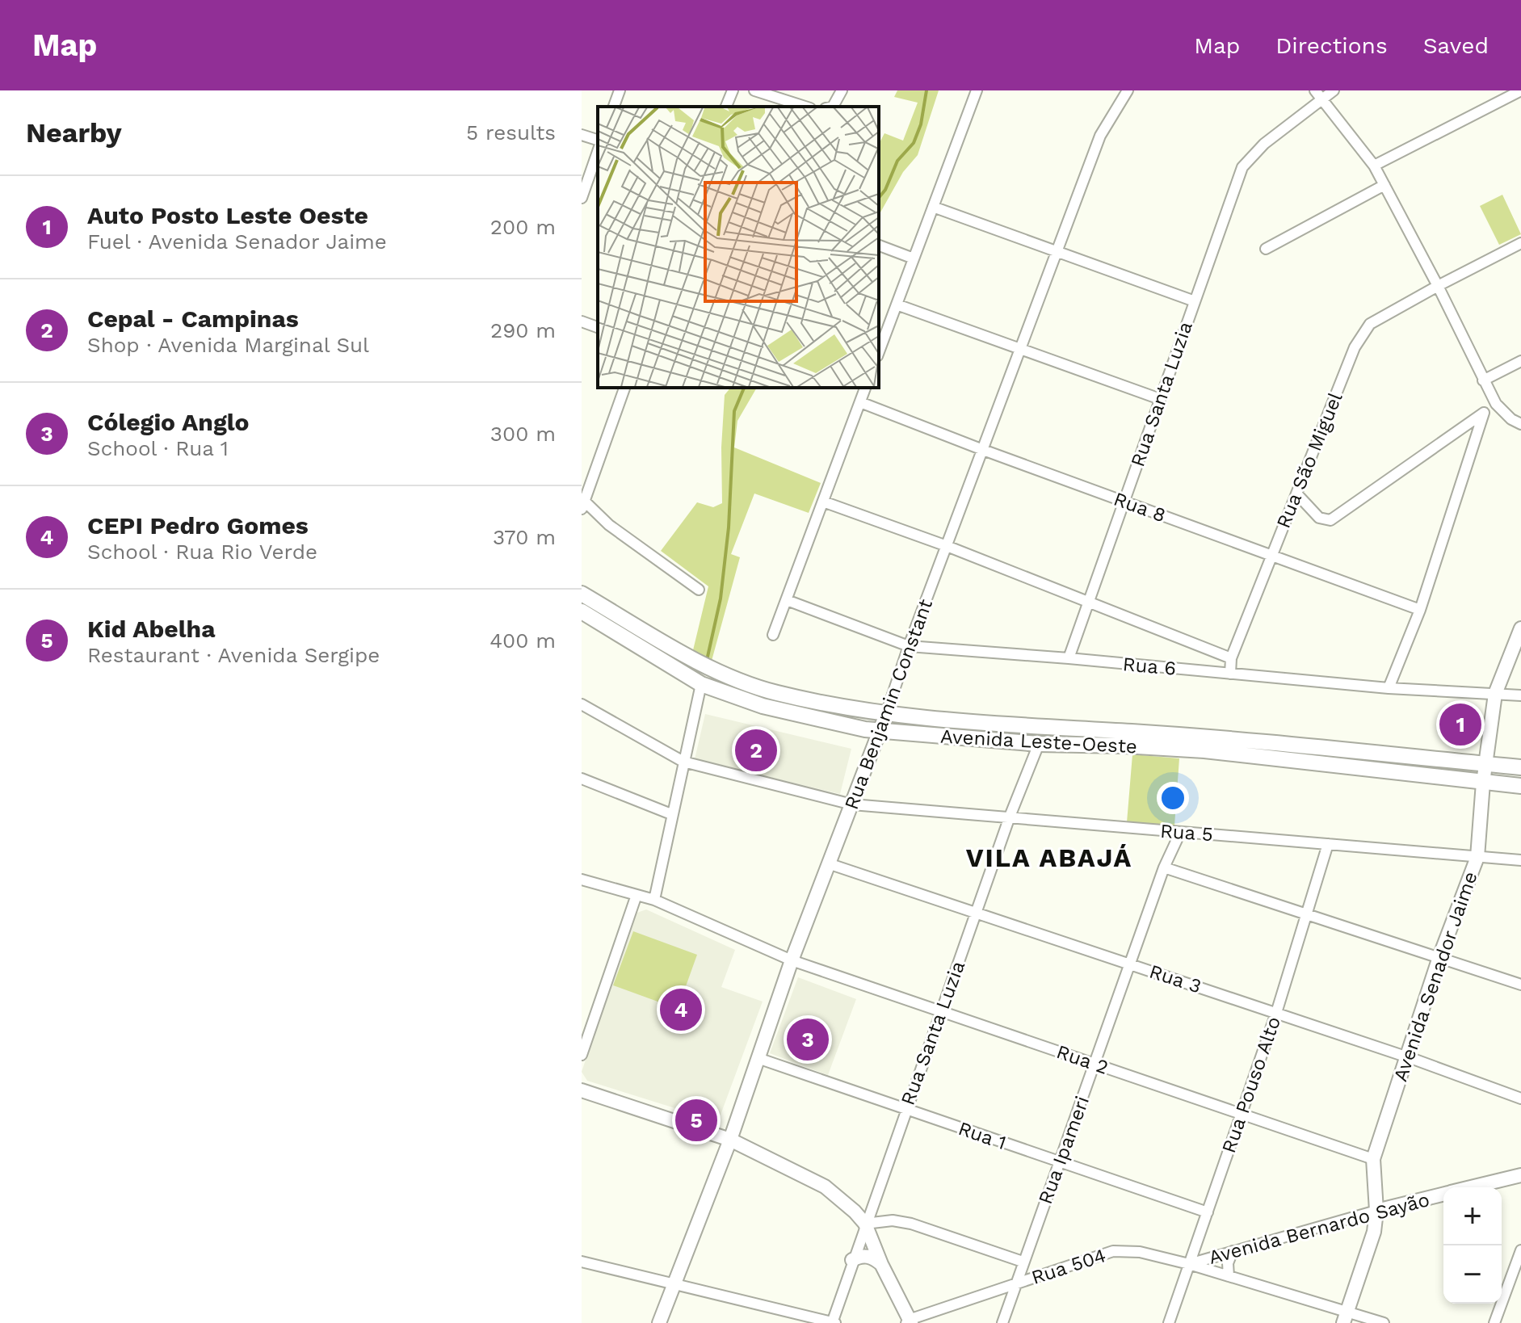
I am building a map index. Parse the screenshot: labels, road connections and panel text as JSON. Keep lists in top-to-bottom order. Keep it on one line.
{"streets":{"main road":["Avenida Leste-Oeste"],"street":["Rua Santa Luzia","Rua São Miguel","Rua 8","Rua 6","Rua Benjamin Constant","Rua 5","Avenida Senador Jaime","Rua 3","Rua 2","Rua Pouso Alto","Rua 1","Rua Ipameri","Avenida Bernardo Sayão","Rua 504"]},"crossings":[["Rua Santa Luzia","Rua 8"],["Rua Santa Luzia","Rua 6"],["Rua Santa Luzia","Avenida Leste-Oeste"],["Rua Santa Luzia","Rua 5"],["Rua Santa Luzia","Rua 3"],["Rua Santa Luzia","Rua 2"],["Rua Santa Luzia","Rua 1"],["Rua São Miguel","Rua 8"],["Rua São Miguel","Rua 6"],["Rua 8","Rua Benjamin Constant"],["Rua 6","Rua Benjamin Constant"],["Rua 6","Avenida Senador Jaime"],["Rua Benjamin Constant","Avenida Leste-Oeste"],["Rua Benjamin Constant","Rua 5"],["Rua Benjamin Constant","Rua 3"],["Rua Benjamin Constant","Rua 2"],["Rua Benjamin Constant","Rua 1"],["Avenida Leste-Oeste","Avenida Senador Jaime"],["Rua 5","Avenida Senador Jaime"],["Rua 5","Rua Pouso Alto"],["Rua 5","Rua Ipameri"],["Avenida Senador Jaime","Rua 3"],["Avenida Senador Jaime","Rua 2"],["Avenida Senador Jaime","Avenida Bernardo Sayão"],["Avenida Senador Jaime","Rua 504"],["Rua 3","Rua Pouso Alto"],["Rua 3","Rua Ipameri"],["Rua 2","Rua Pouso Alto"],["Rua 2","Rua Ipameri"],["Rua Pouso Alto","Rua 1"],["Rua Pouso Alto","Avenida Bernardo Sayão"],["Rua Pouso Alto","Rua 504"],["Rua 1","Rua Ipameri"],["Rua Ipameri","Rua 504"],["Avenida Bernardo Sayão","Rua 504"]],"districts":["VILA ABAJÁ"],"page":{"header":"Map","nav":["Map","Directions","Saved"],"heading":["Nearby","5 results"],"list":[{"mark":"1","name":"Auto Posto Leste Oeste","note":"Fuel · Avenida Senador Jaime","value":"200 m"},{"mark":"2","name":"Cepal - Campinas","note":"Shop · Avenida Marginal Sul","value":"290 m"},{"mark":"3","name":"Cólegio Anglo","note":"School · Rua 1","value":"300 m"},{"mark":"4","name":"CEPI Pedro Gomes","note":"School · Rua Rio Verde","value":"370 m"},{"mark":"5","name":"Kid Abelha","note":"Restaurant · Avenida Sergipe","value":"400 m"}],"pins":["1","2","4","3","5"],"map_buttons":["+","−"]}}
